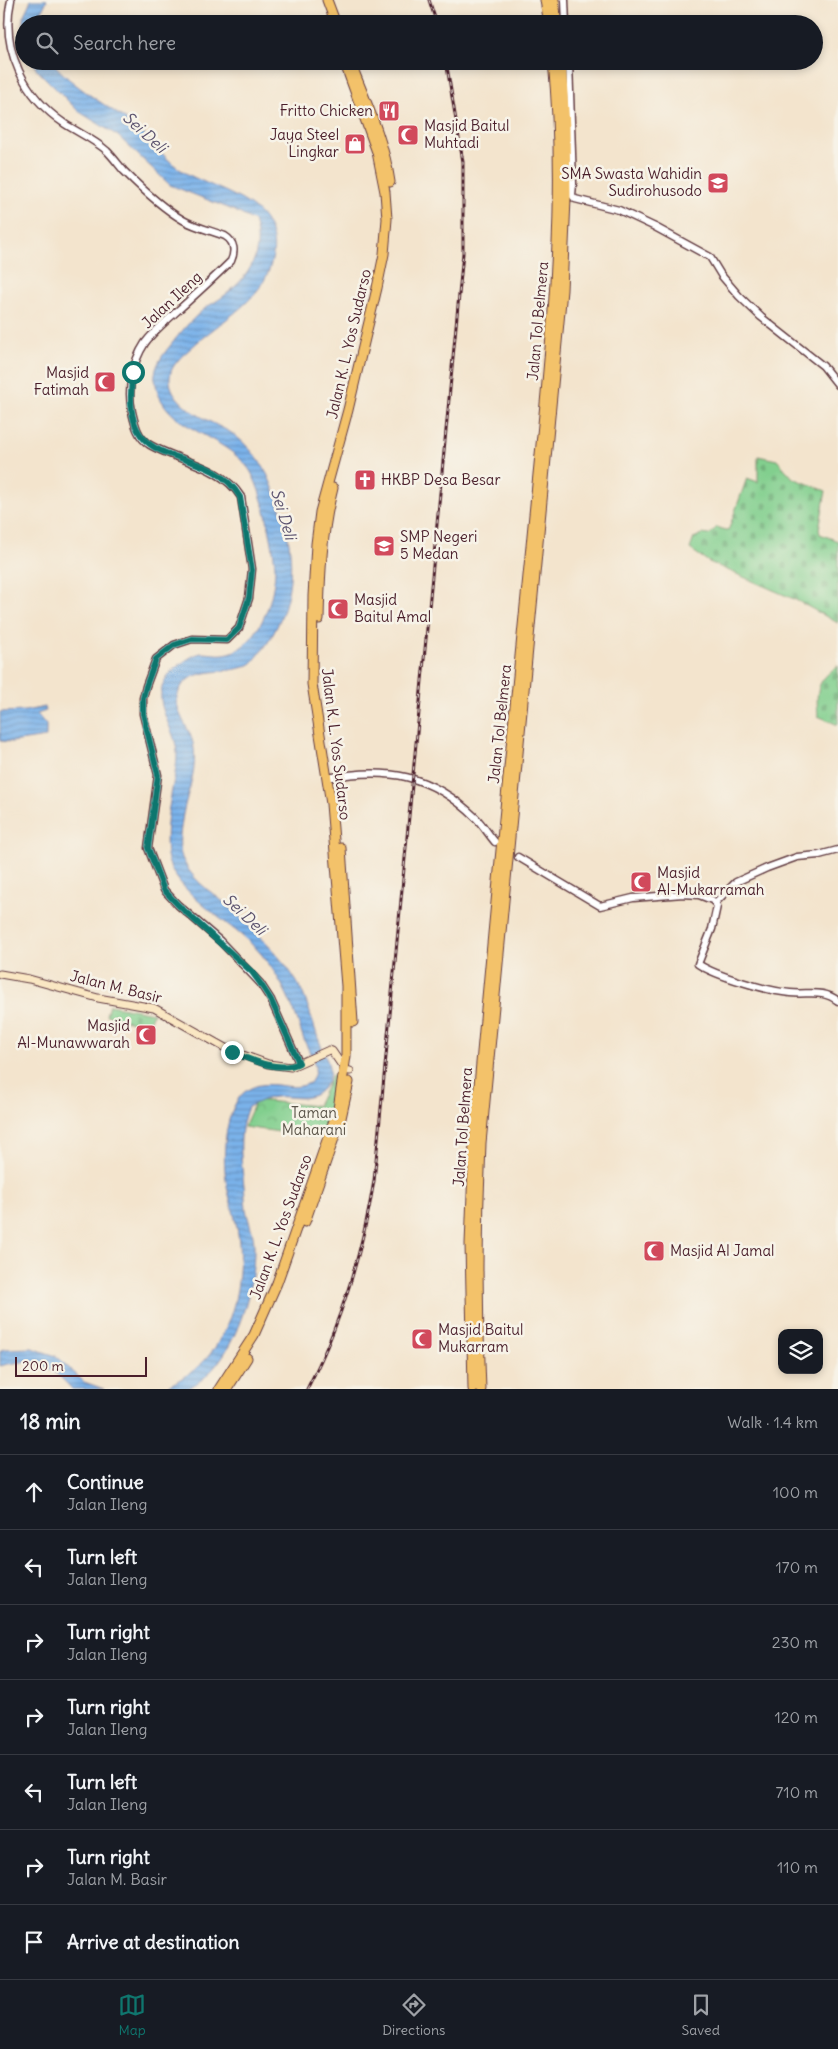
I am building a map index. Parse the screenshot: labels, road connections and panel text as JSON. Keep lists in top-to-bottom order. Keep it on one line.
{"streets":{"highway":["Jalan Tol Belmera","Jalan K. L. Yos Sudarso"],"main road":["Jalan M. Basir"],"street":["Jalan Ileng"]},"crossings":[["Jalan Ileng","Jalan M. Basir"],["Jalan K. L. Yos Sudarso","Jalan M. Basir"]],"water":["Sei Deli"],"parks":["Taman Maharani"],"places":{"restaurant":["Fritto Chicken"],"mosque":["Masjid Baitul Muhtadi","Masjid Fatimah","Masjid Baitul Amal","Masjid Al-Mukarramah","Masjid Al-Munawwarah","Masjid Al Jamal","Masjid Baitul Mukarram"],"shop":["Jaya Steel Lingkar"],"school or university":["SMA Swasta Wahidin Sudirohusodo","SMP Negeri 5 Medan"],"church":["HKBP Desa Besar"]},"scale_bar":"200 m","page":{"search":"Search here","scale":"200 m","heading":["18 min","Walk · 1.4 km"],"list":[["Continue","Jalan Ileng","100 m"],["Turn left","Jalan Ileng","170 m"],["Turn right","Jalan Ileng","230 m"],["Turn right","Jalan Ileng","120 m"],["Turn left","Jalan Ileng","710 m"],["Turn right","Jalan M. Basir","110 m"],"Arrive at destination"],"nav":["Map","Directions","Saved"]}}
